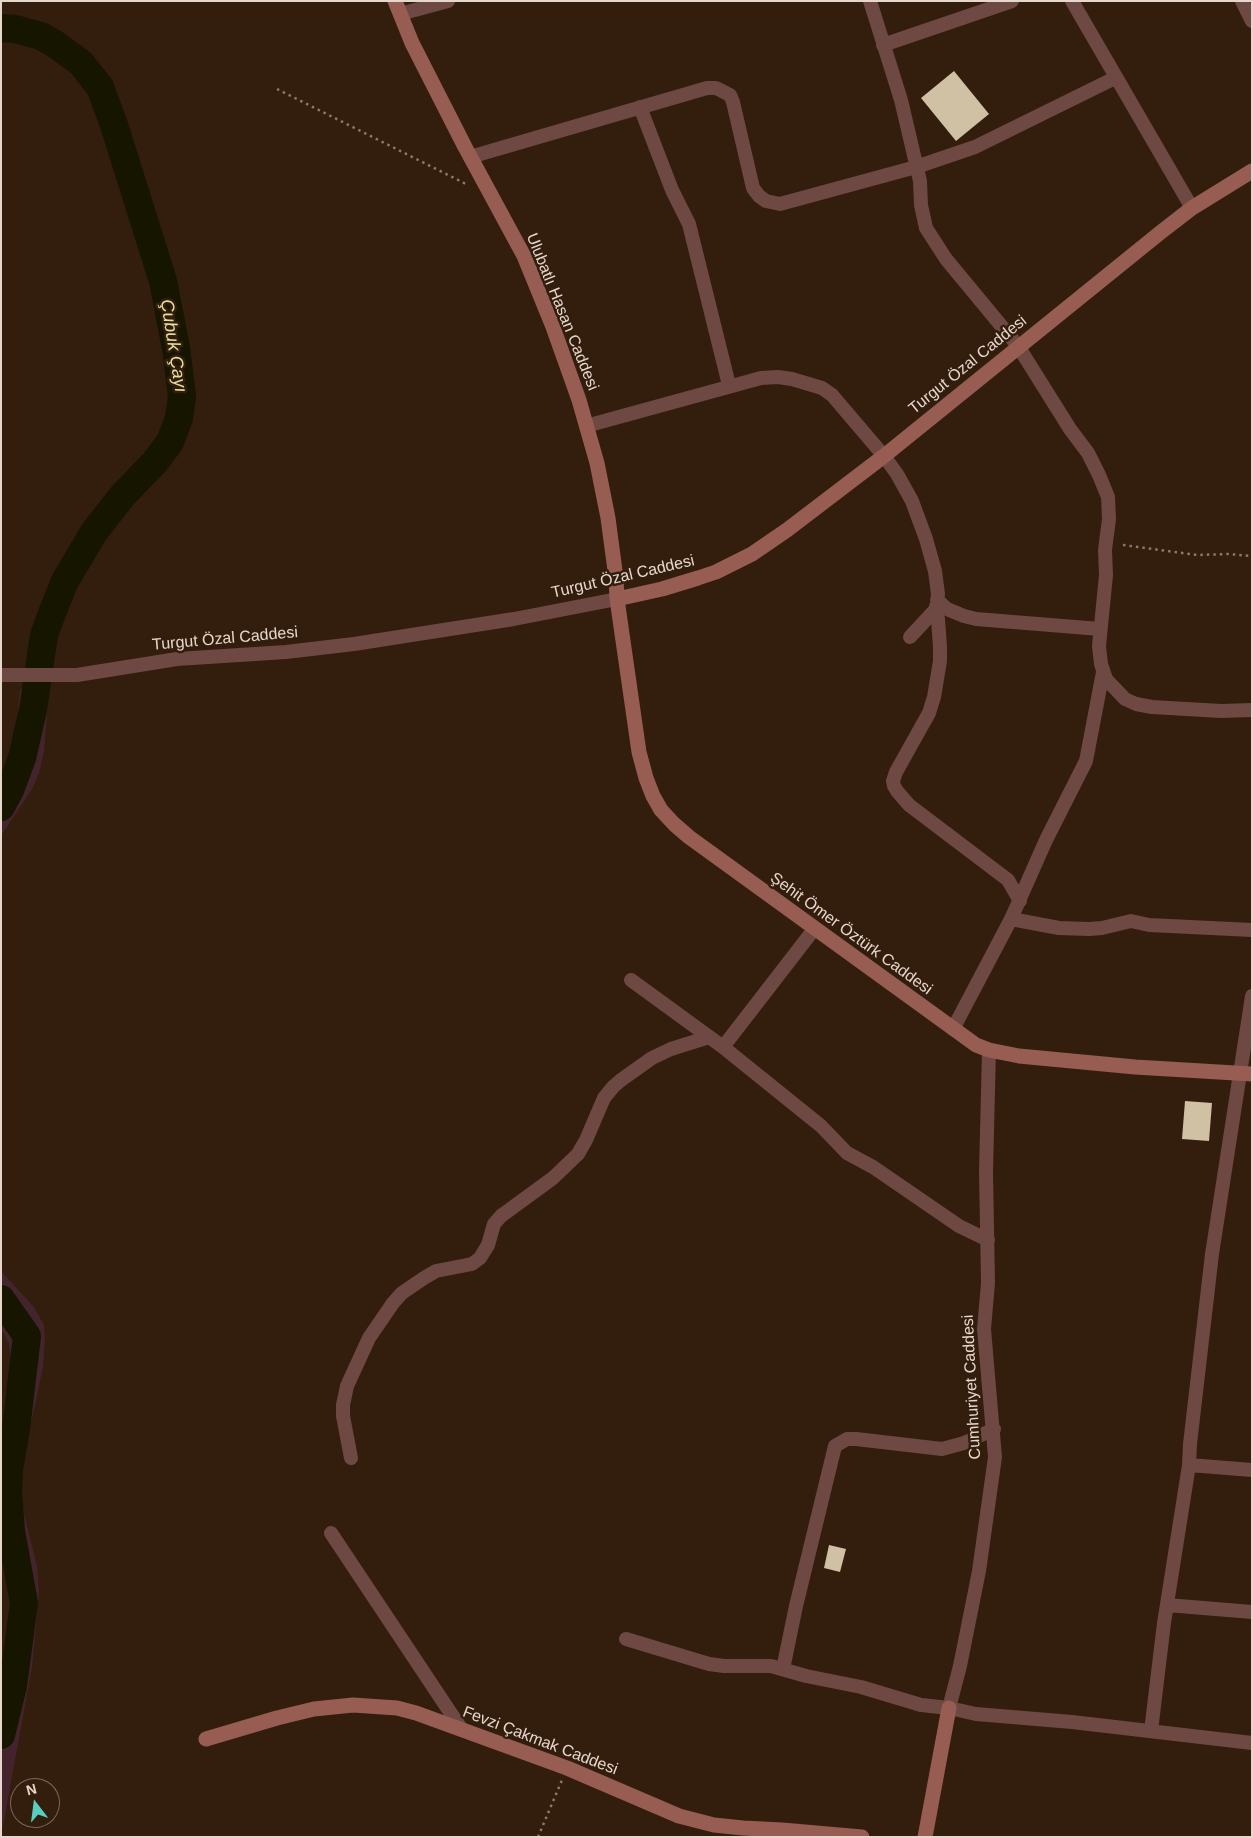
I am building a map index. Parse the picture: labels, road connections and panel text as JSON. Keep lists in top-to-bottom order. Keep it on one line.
{"streets":{"street":["Ulubatlı Hasan Caddesi","Turgut Özal Caddesi","Şehit Ömer Öztürk Caddesi","Cumhuriyet Caddesi","Fevzi Çakmak Caddesi"]},"crossings":[["Ulubatlı Hasan Caddesi","Turgut Özal Caddesi"],["Ulubatlı Hasan Caddesi","Şehit Ömer Öztürk Caddesi"],["Turgut Özal Caddesi","Şehit Ömer Öztürk Caddesi"],["Şehit Ömer Öztürk Caddesi","Cumhuriyet Caddesi"]],"water":["Çubuk Çayı"],"north":"top"}
